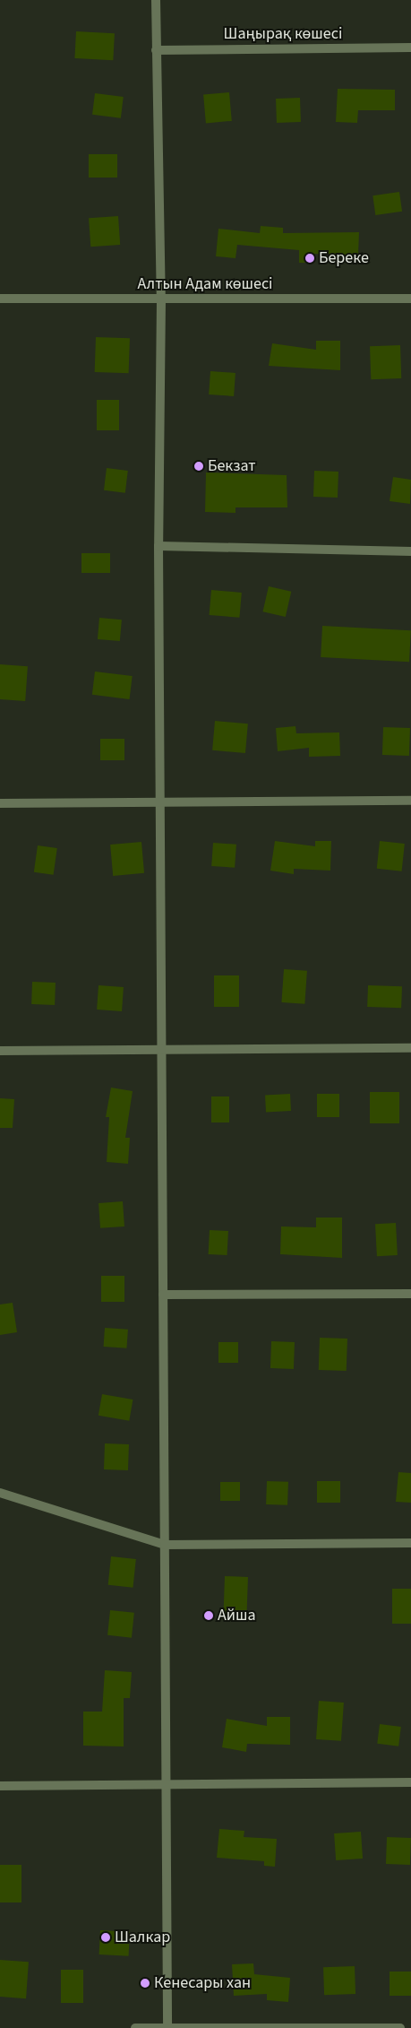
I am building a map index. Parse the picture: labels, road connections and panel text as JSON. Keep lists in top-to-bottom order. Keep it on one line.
{"streets":{"street":["Шаңырақ көшесі","Алтын Адам көшесі"]},"places":["Береке","Бекзат","Айша","Шалкар","Кенесары хан"]}
